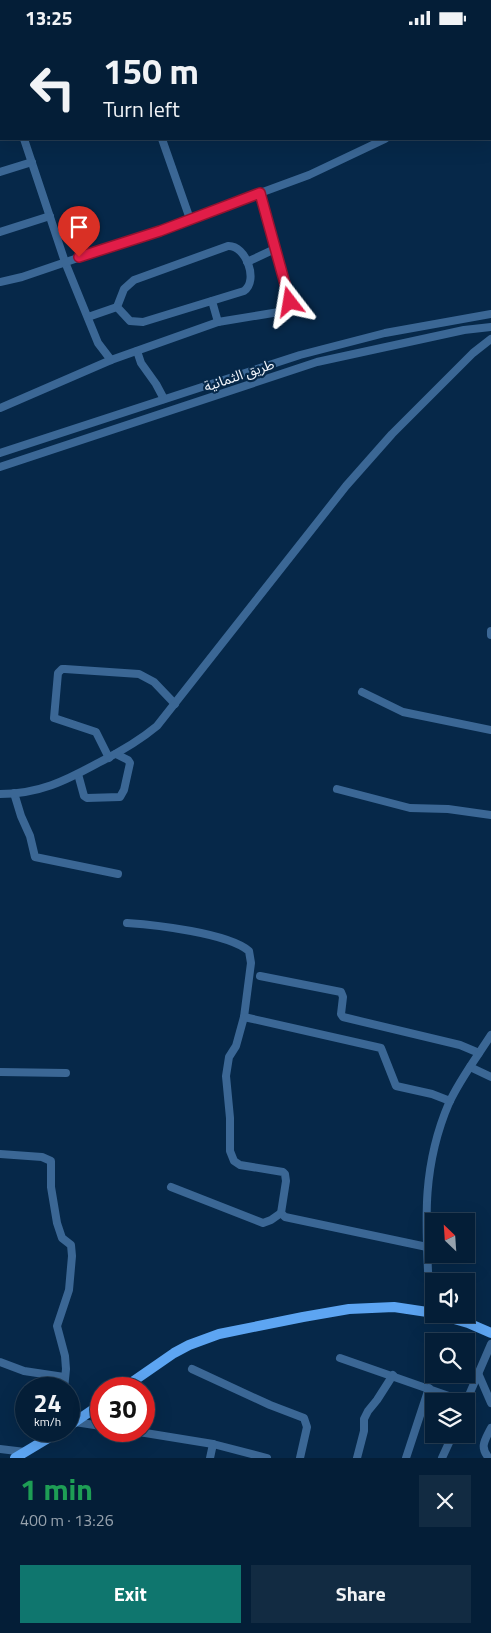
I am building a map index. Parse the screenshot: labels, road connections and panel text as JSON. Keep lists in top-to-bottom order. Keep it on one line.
{"streets":{"street":["طريق الثمانية"]},"north":"top left","page":{"status":"13:25","turn":["150 m","Turn left"],"speed":"24 km/h","limit":"30","heading":["1 min","400 m · 13:26"],"buttons":["Exit","Share"]}}
